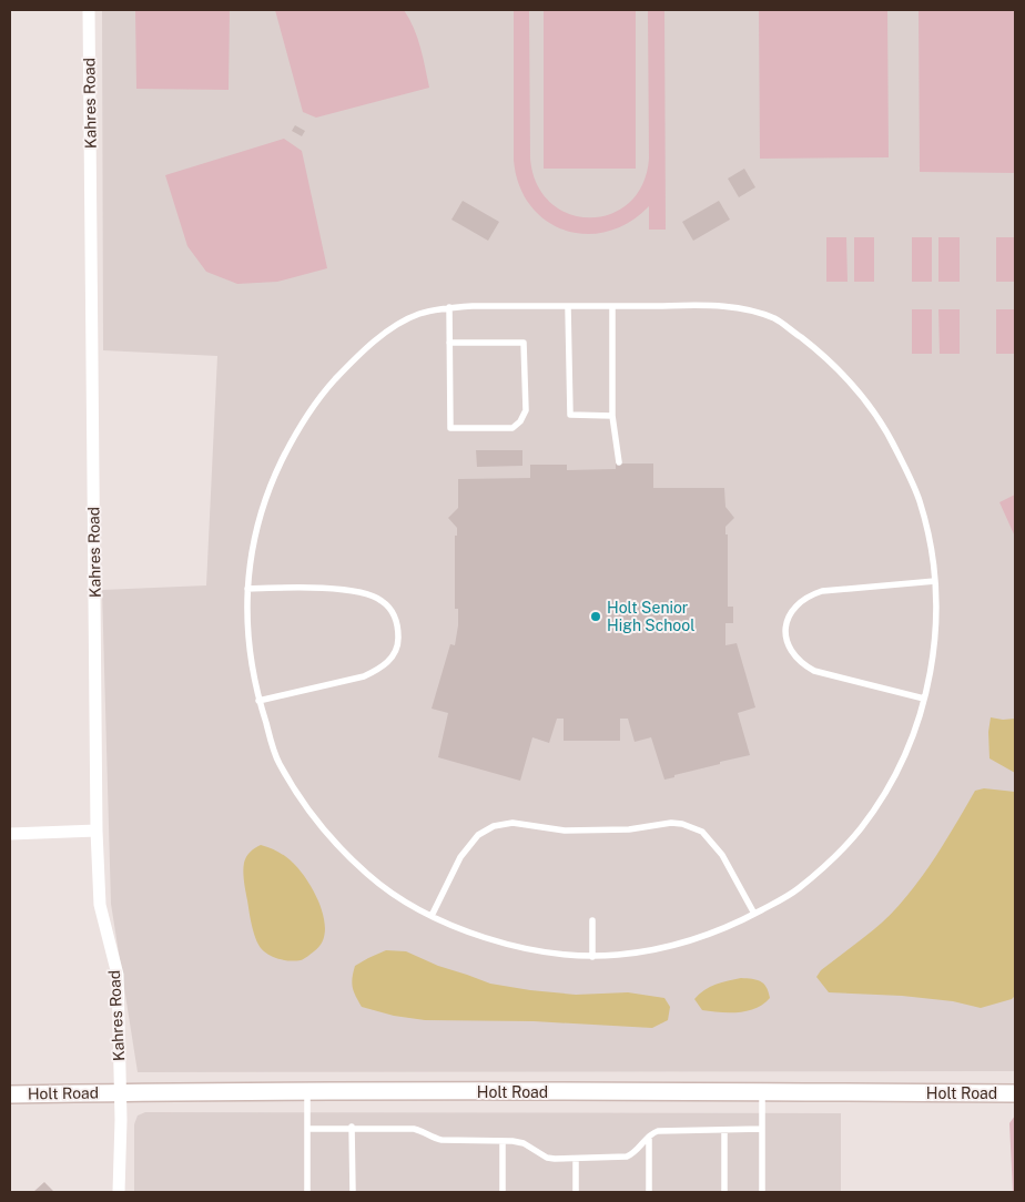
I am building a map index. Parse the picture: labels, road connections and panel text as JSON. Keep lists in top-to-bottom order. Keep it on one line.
{"streets":{"main road":["Holt Road"],"street":["Kahres Road"]},"crossings":[["Kahres Road","Holt Road"]],"places":["Holt Senior High School"]}
